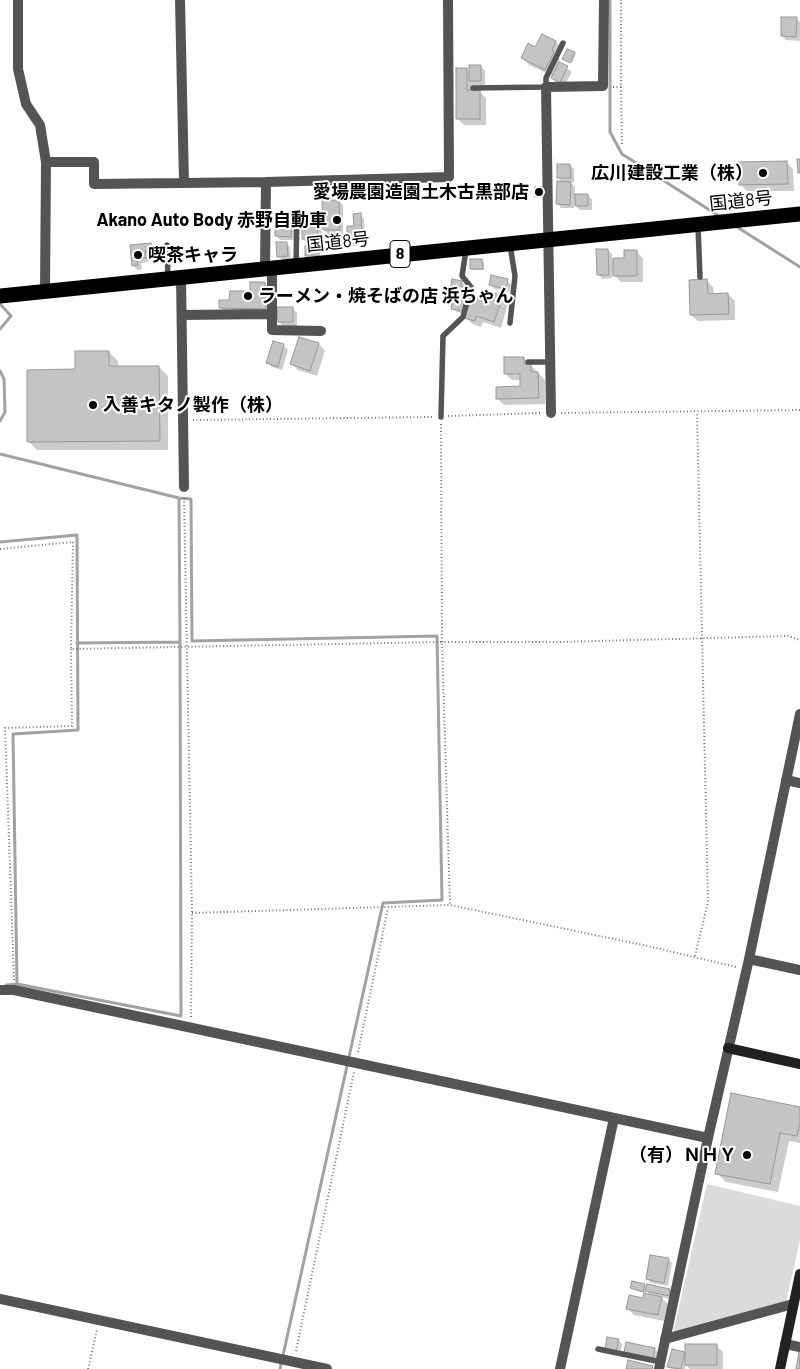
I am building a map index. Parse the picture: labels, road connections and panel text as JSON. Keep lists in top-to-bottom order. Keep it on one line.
{"streets":{"highway":["国道8号","8"]},"places":["広川建設工業（株）","愛場農園造園土木古黒部店","Akano Auto Body 赤野自動車","喫茶キャラ","ラーメン・焼そばの店 浜ちゃん","入善キタノ製作（株）","（有）ＮＨＹ"]}
